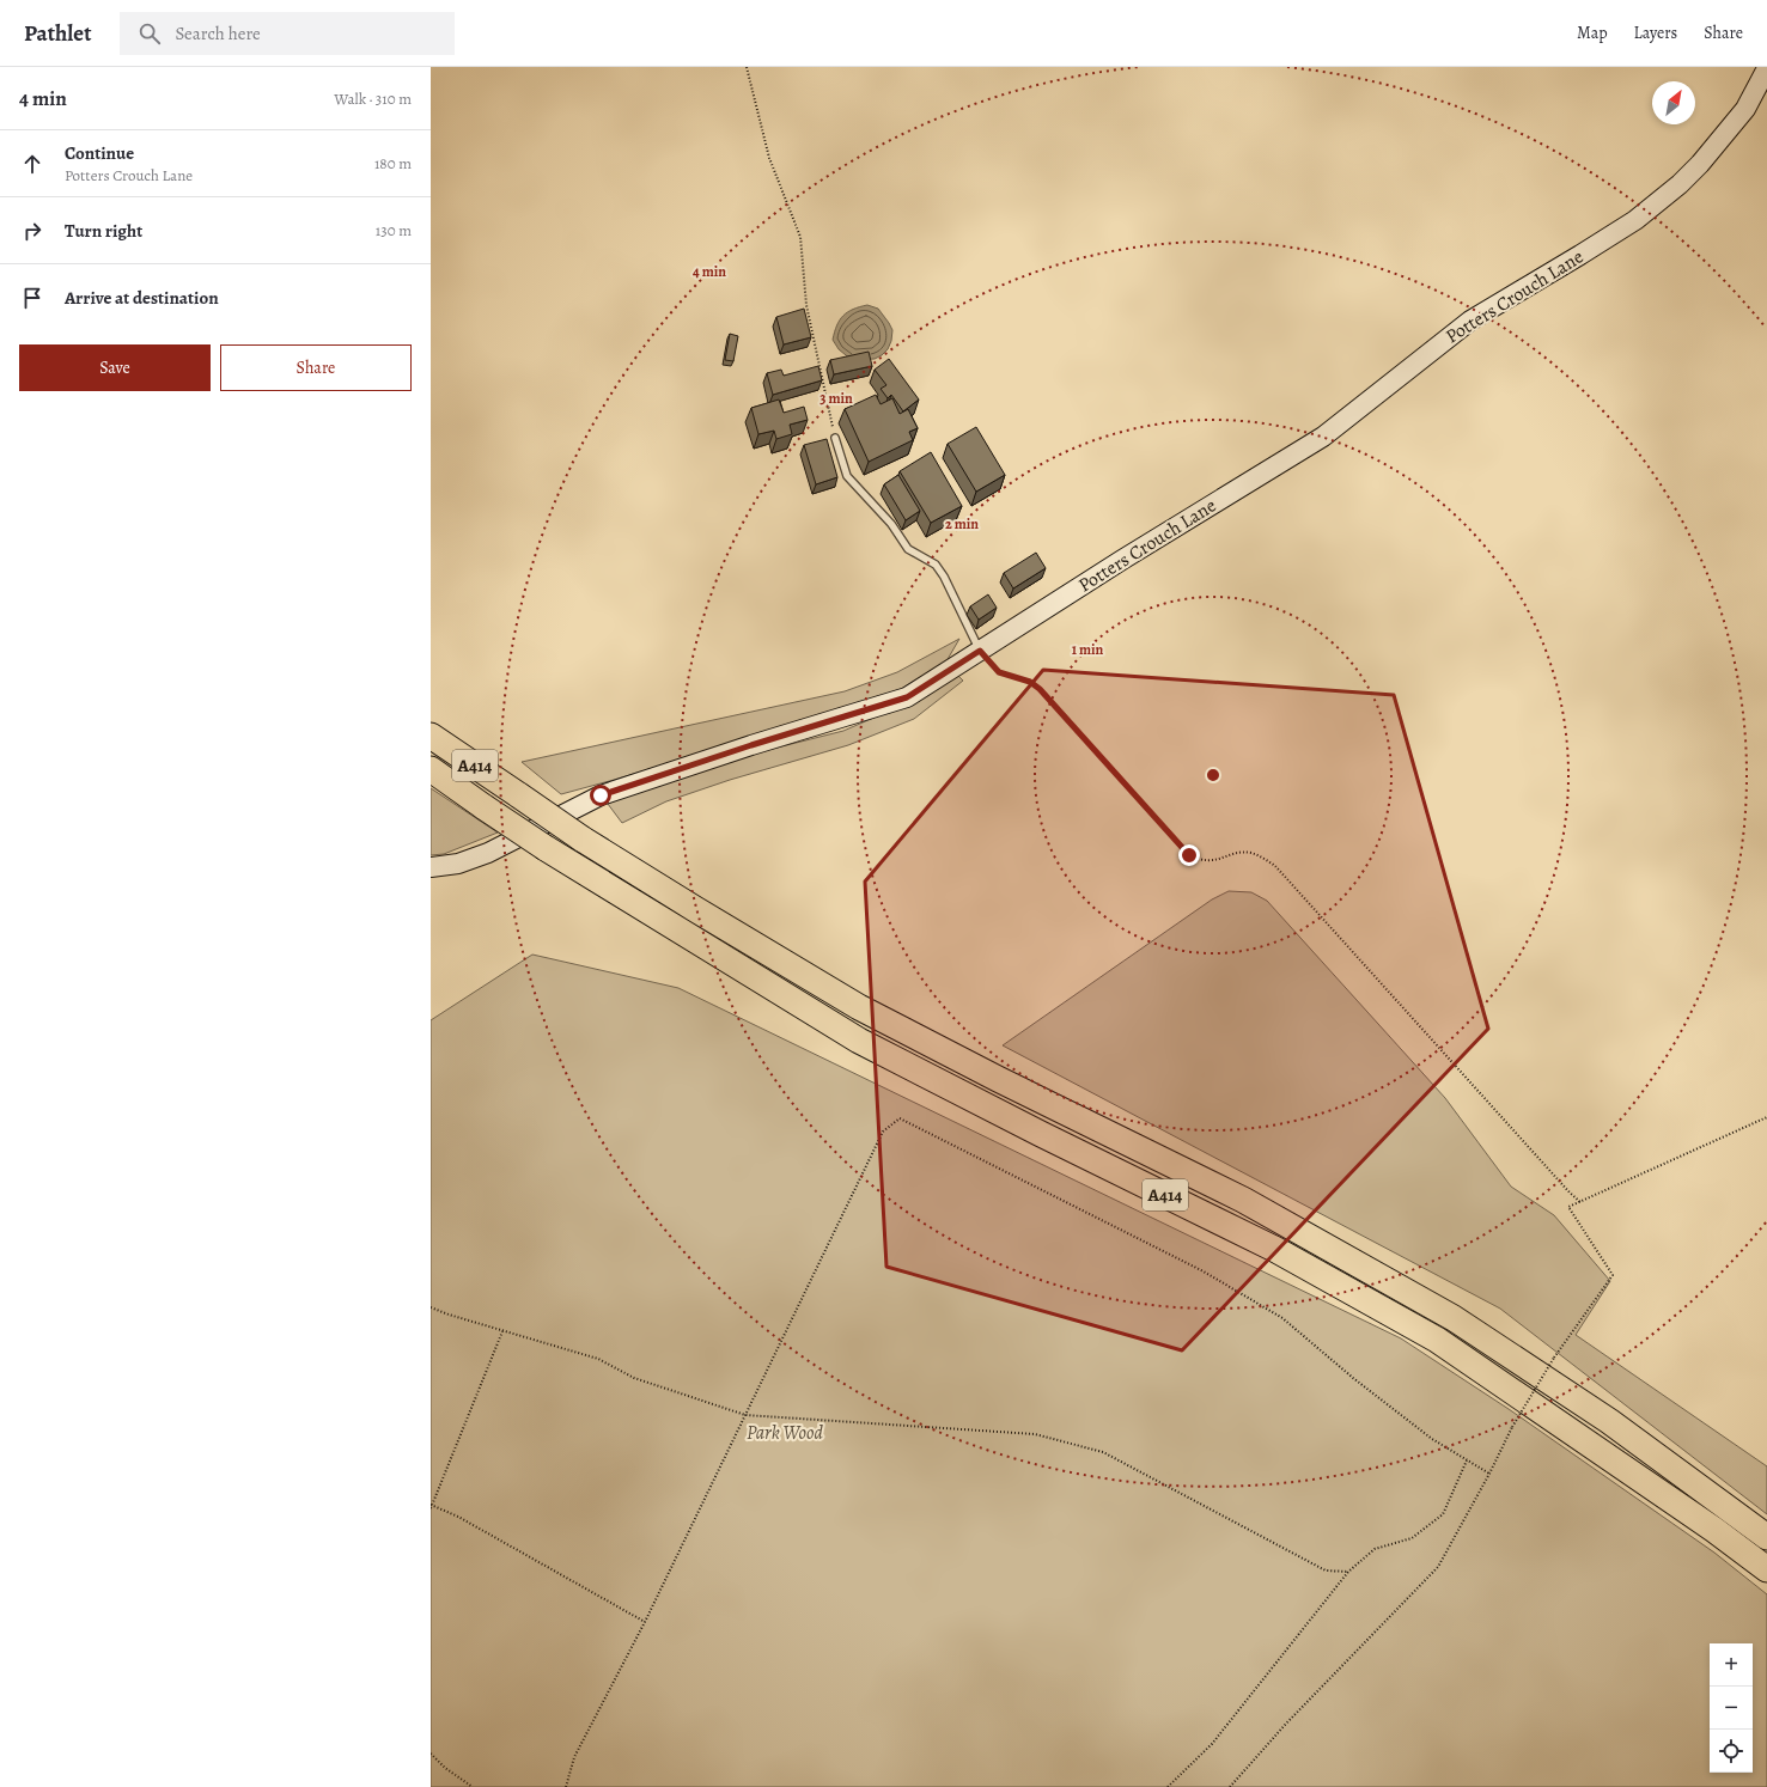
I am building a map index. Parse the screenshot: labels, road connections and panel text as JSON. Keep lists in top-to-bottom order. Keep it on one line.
{"streets":{"highway":["A414"],"street":["Potters Crouch Lane"]},"parks":["Park Wood"],"north":"top right","page":{"header":"Pathlet","search":"Search here","nav":["Map","Layers","Share"],"heading":["4 min","Walk · 310 m"],"list":[["Continue","Potters Crouch Lane","180 m"],["Turn right","130 m"],"Arrive at destination"],"buttons":["Save","Share"],"map_buttons":["+","−"]},"rings":["4 min","3 min","2 min","1 min"]}
